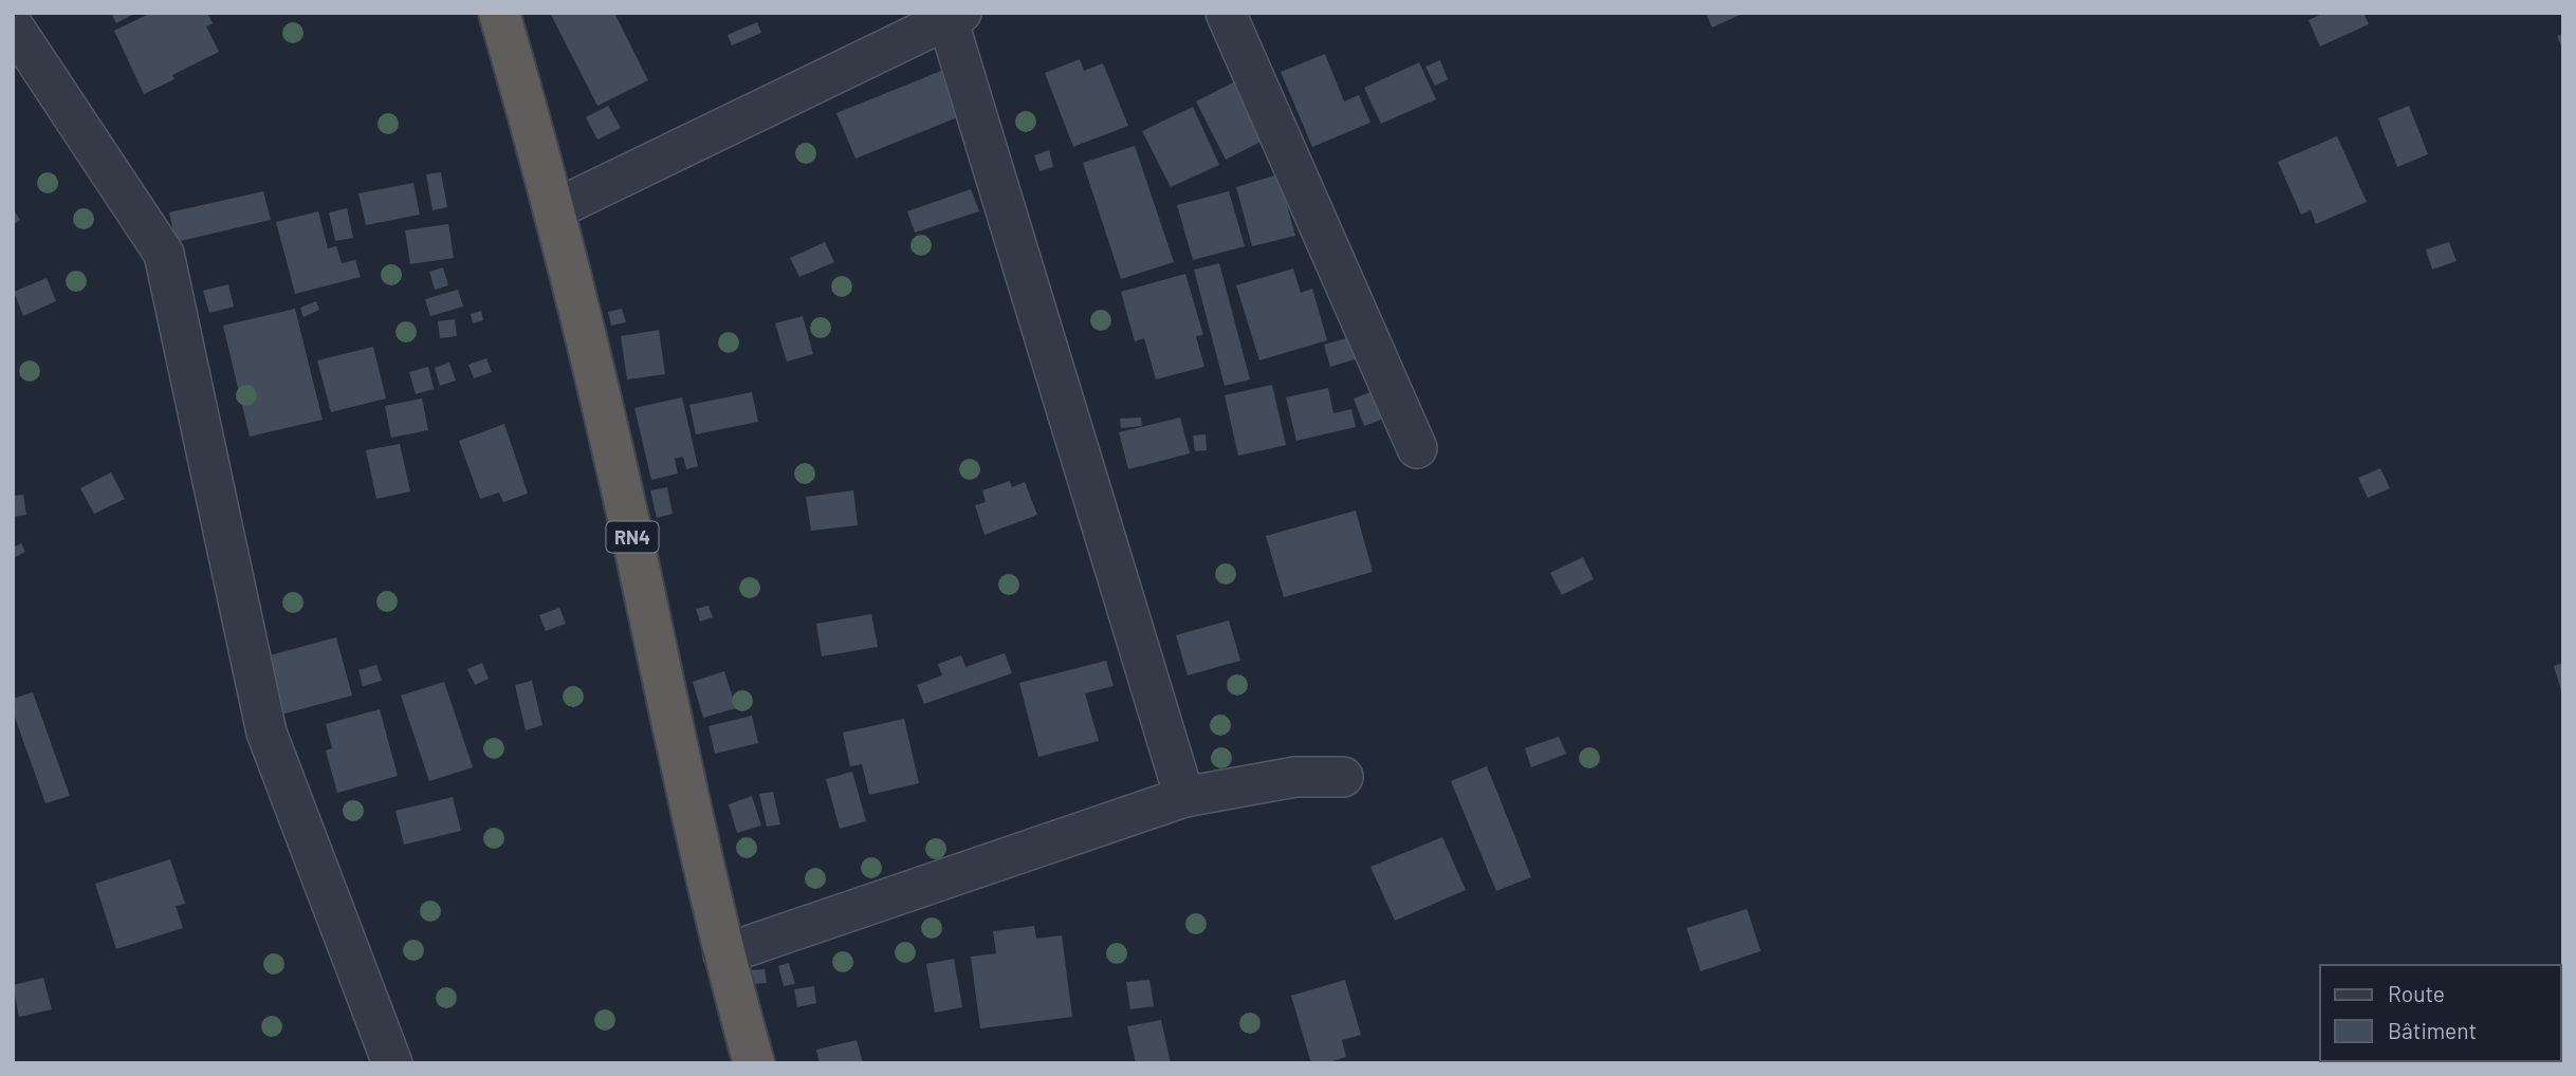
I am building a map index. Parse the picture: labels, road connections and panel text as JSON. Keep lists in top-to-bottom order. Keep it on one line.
{"streets":{"highway":["RN4"]},"legend":["Route","Bâtiment"]}
